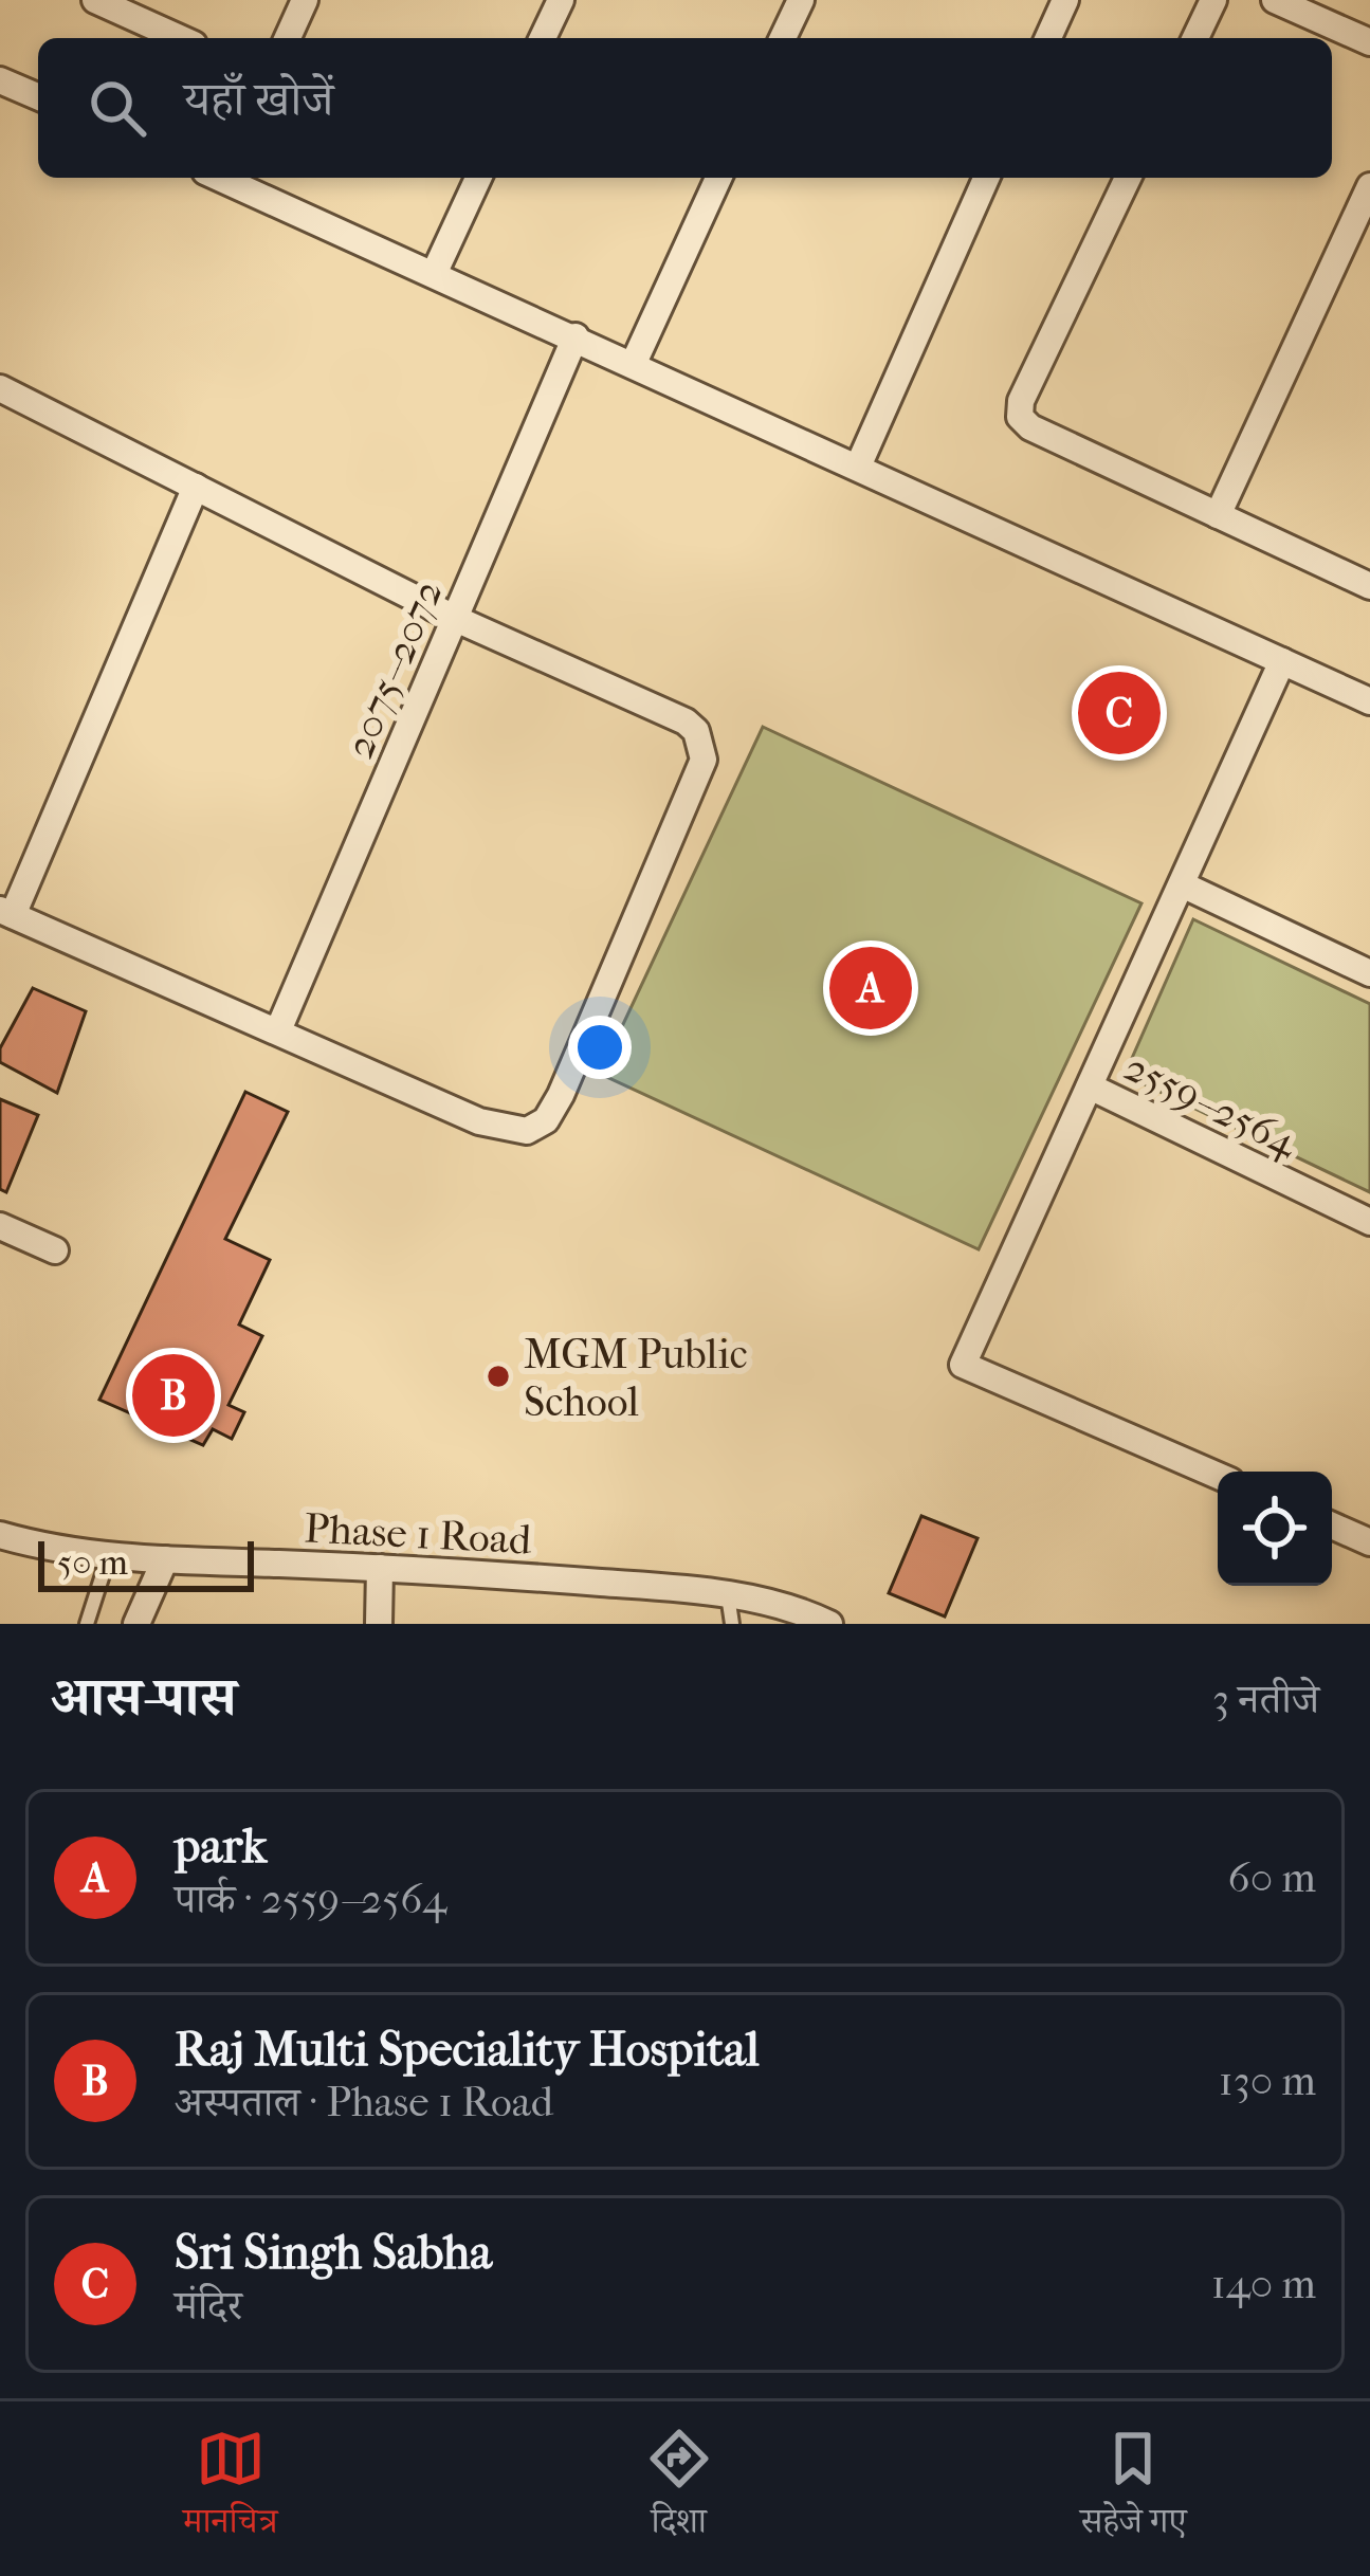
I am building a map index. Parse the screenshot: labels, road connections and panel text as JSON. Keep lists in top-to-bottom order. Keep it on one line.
{"streets":{"street":["2075--2072","2559--2564","Phase 1 Road"]},"places":["MGM Public School"],"scale_bar":"50 m","page":{"search":"यहाँ खोजें","pins":["C","A","B"],"scale":"50 m","heading":["आस-पास","3 नतीजे"],"list":[{"mark":"A","name":"park","note":"पार्क · 2559--2564","value":"60 m"},{"mark":"B","name":"Raj Multi Speciality Hospital","note":"अस्पताल · Phase 1 Road","value":"130 m"},{"mark":"C","name":"Sri Singh Sabha","note":"मंदिर","value":"140 m"}],"nav":["मानचित्र","दिशा","सहेजे गए"]}}
